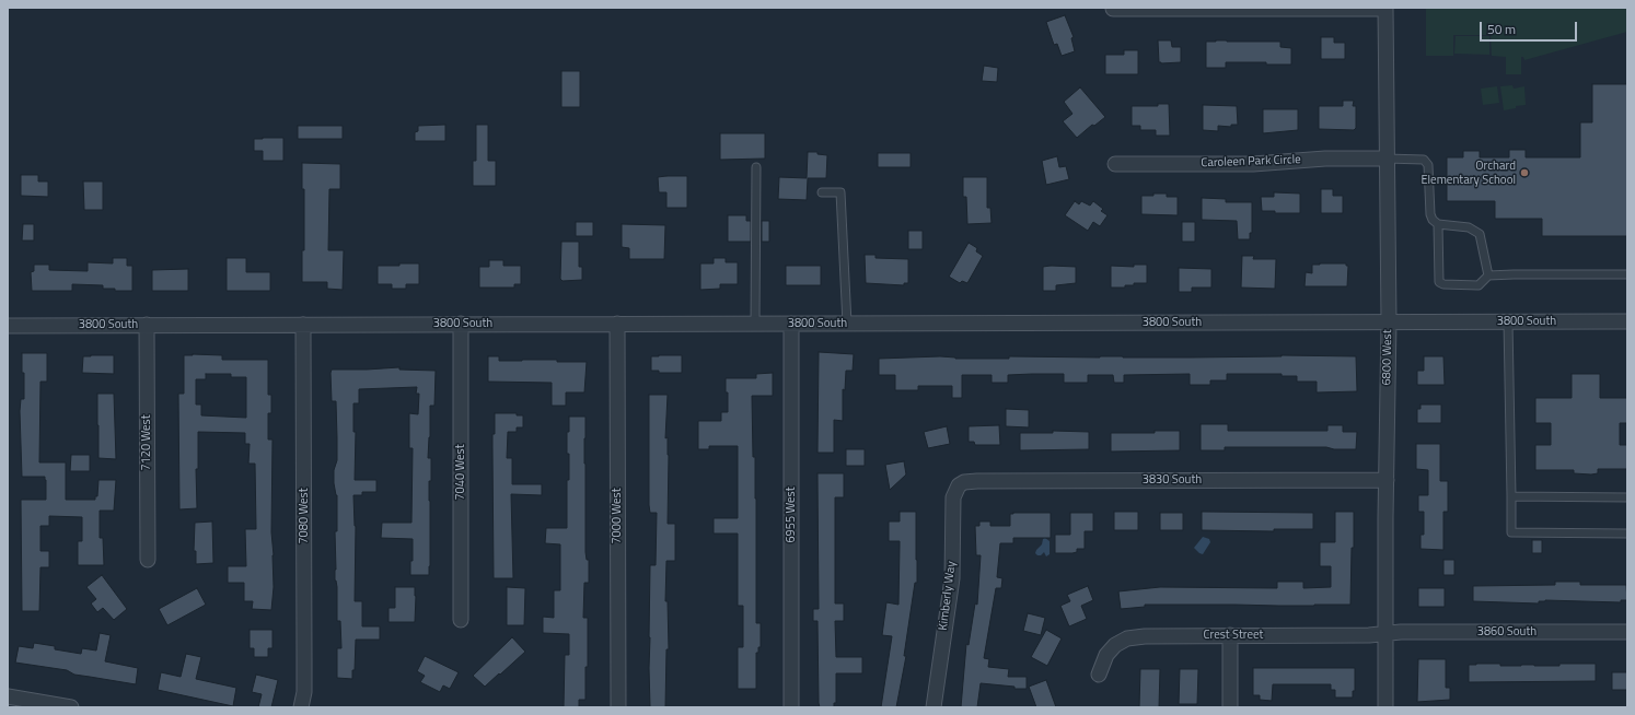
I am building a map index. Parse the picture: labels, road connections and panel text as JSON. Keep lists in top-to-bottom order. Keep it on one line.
{"streets":{"street":["Caroleen Park Circle","3800 South","6800 West","7120 West","7040 West","3830 South","6955 West","7080 West","7000 West","Kimberly Way","3860 South","Crest Street"]},"crossings":[["Caroleen Park Circle","6800 West"],["3800 South","6800 West"],["3800 South","7120 West"],["3800 South","7040 West"],["3800 South","6955 West"],["3800 South","7080 West"],["3800 South","7000 West"],["6800 West","3830 South"],["6800 West","3860 South"],["6800 West","Crest Street"],["3830 South","Kimberly Way"],["3860 South","Crest Street"]],"places":["Orchard Elementary School"],"scale_bar":"50 m"}
